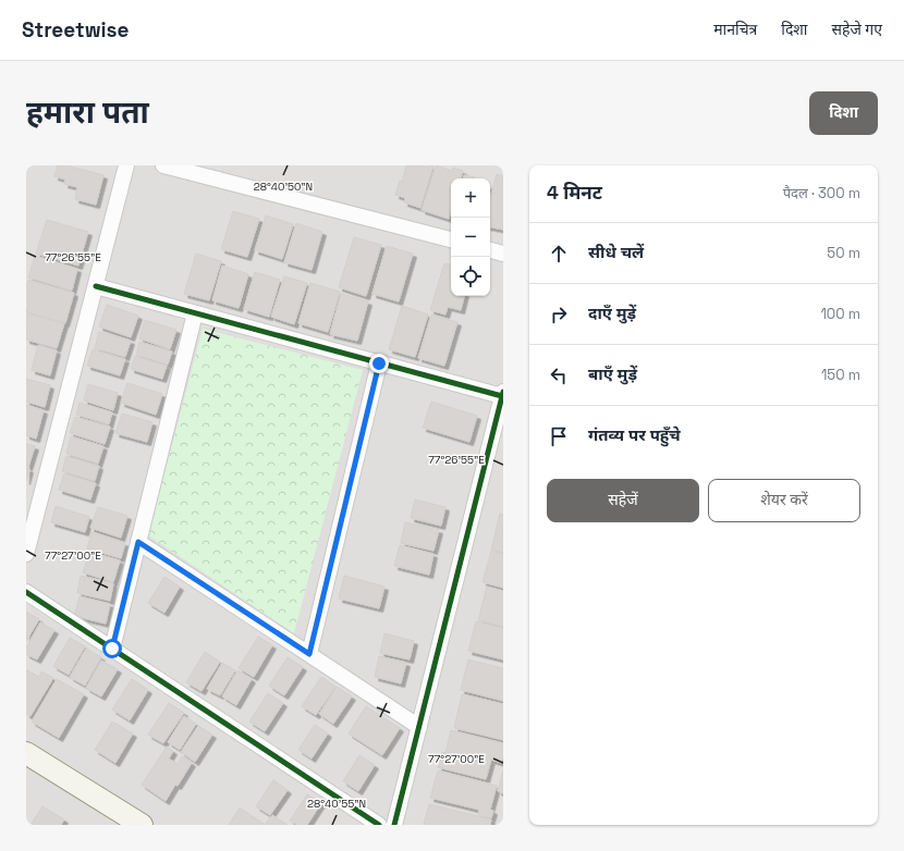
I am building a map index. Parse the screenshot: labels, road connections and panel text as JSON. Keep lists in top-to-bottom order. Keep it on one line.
{"page":{"header":"Streetwise","nav":["मानचित्र","दिशा","सहेजे गए"],"buttons":["दिशा",["सहेजें","शेयर करें"]],"title":"हमारा पता","heading":["4 मिनट","पैदल · 300 m"],"map_buttons":["+","−"],"list":[["सीधे चलें","50 m"],["दाएँ मुड़ें","100 m"],["बाएँ मुड़ें","150 m"],"गंतव्य पर पहुँचे"]},"coordinates":["28°40'50\"N","77°26'55\"E","77°27'00\"E","28°40'55\"N"]}
